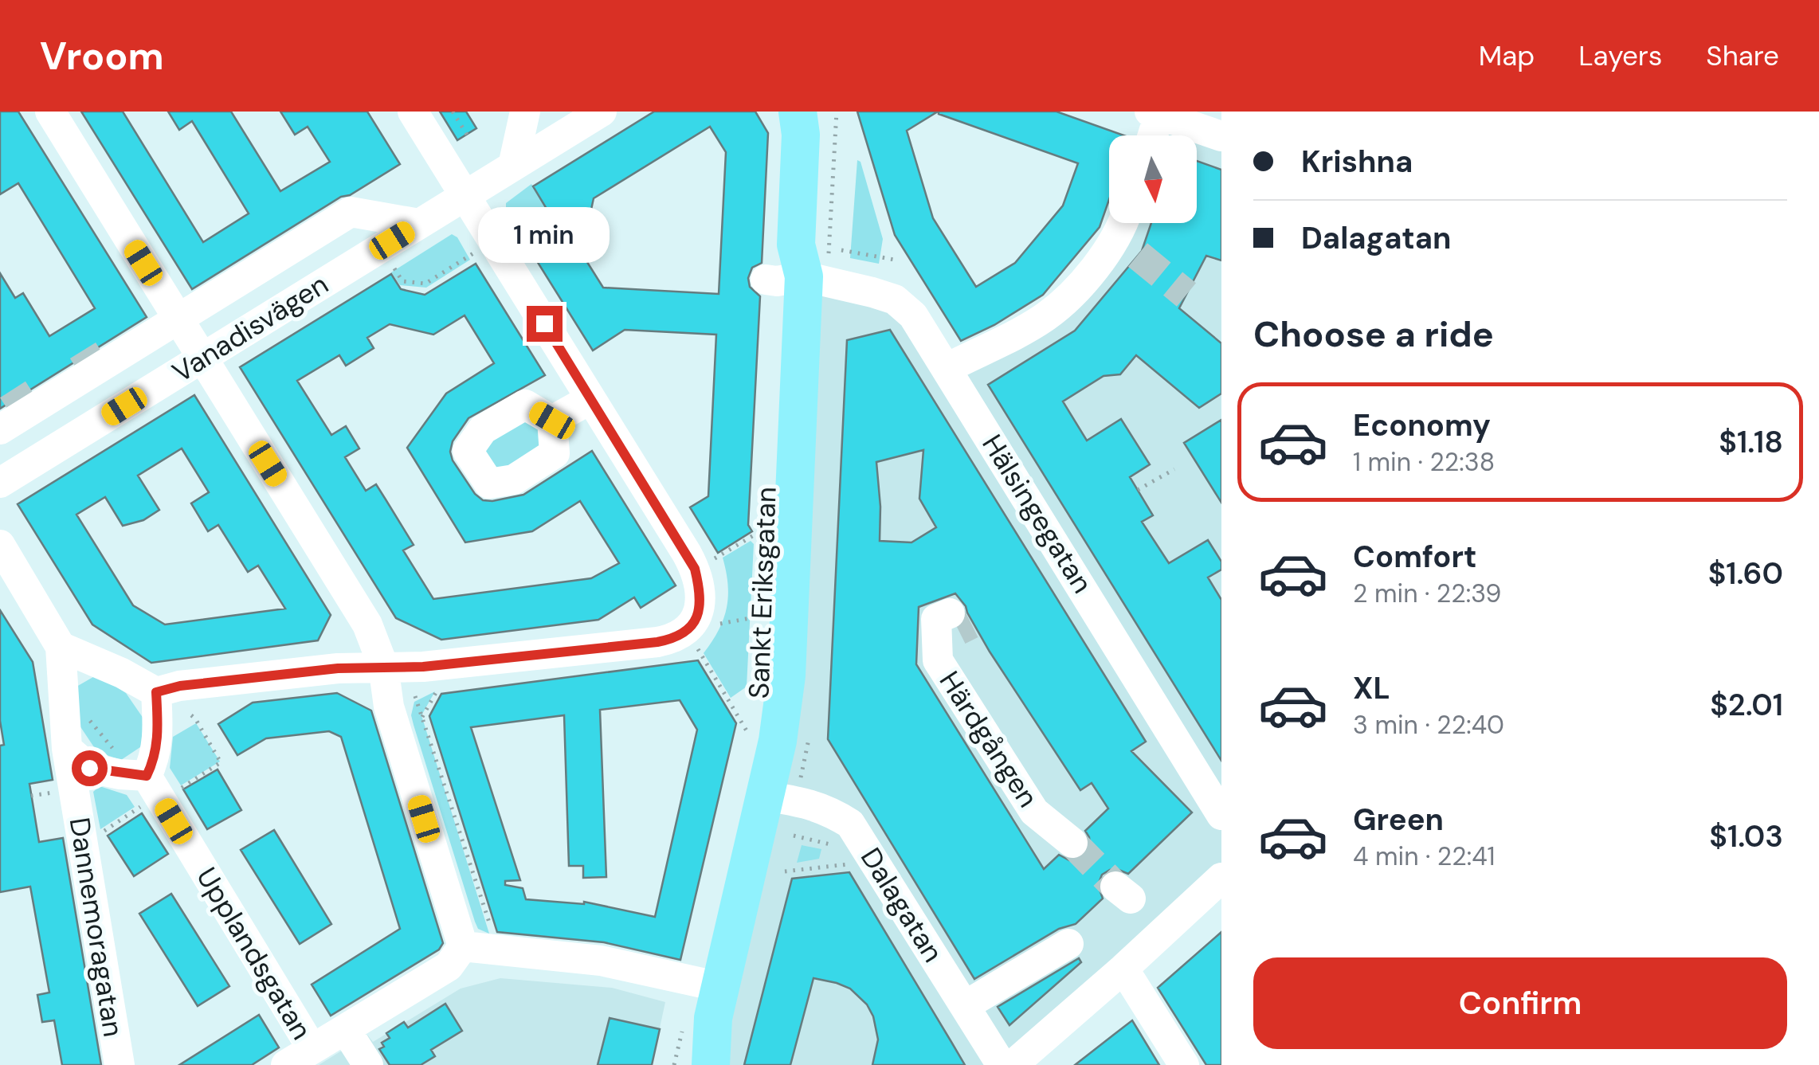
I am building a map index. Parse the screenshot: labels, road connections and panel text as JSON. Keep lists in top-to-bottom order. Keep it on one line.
{"streets":{"main road":["Sankt Eriksgatan"],"street":["Vanadisvägen","Hälsingegatan","Härdgången","Dalagatan","Dannemoragatan","Upplandsgatan"]},"crossings":[["Hälsingegatan","Sankt Eriksgatan"],["Sankt Eriksgatan","Dalagatan"]],"north":"bottom","page":{"header":"Vroom","nav":["Map","Layers","Share"],"banner":["Krishna","Dalagatan"],"bubble":"1 min","heading":"Choose a ride","list":[{"name":"Economy","note":"1 min · 22:38","value":"$1.18"},{"name":"Comfort","note":"2 min · 22:39","value":"$1.60"},{"name":"XL","note":"3 min · 22:40","value":"$2.01"},{"name":"Green","note":"4 min · 22:41","value":"$1.03"}],"buttons":"Confirm"}}
